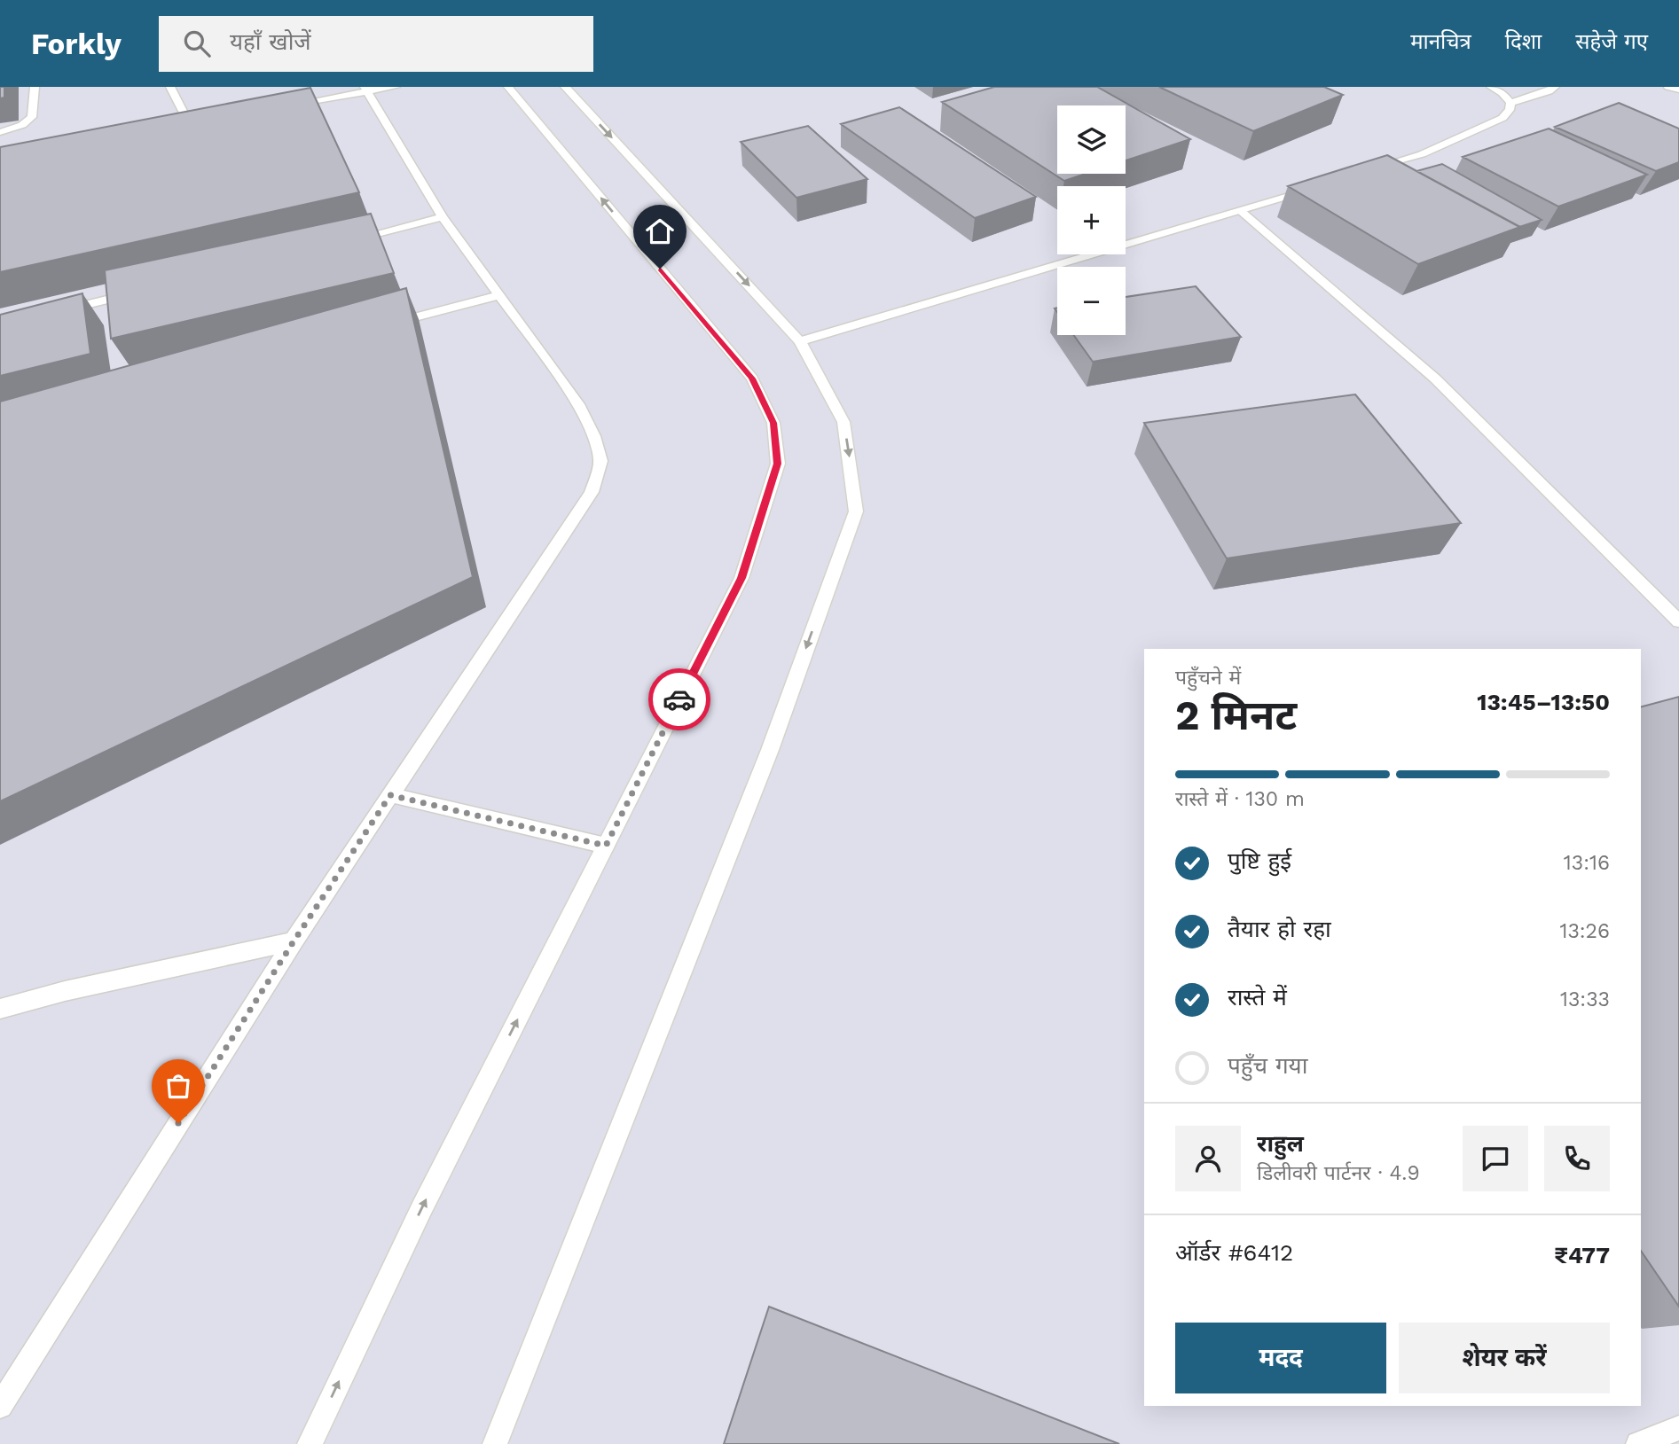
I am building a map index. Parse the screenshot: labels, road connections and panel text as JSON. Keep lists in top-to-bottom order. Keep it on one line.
{"page":{"header":"Forkly","search":"यहाँ खोजें","nav":["मानचित्र","दिशा","सहेजे गए"],"map_buttons":["+","−"],"heading":["2 मिनट","पहुँचने में","13:45–13:50"],"panel":["राहुल","डिलीवरी पार्टनर · 4.9","ऑर्डर #6412","₹477"],"bar":"रास्ते में · 130 m","list":[["पुष्टि हुई","13:16"],["तैयार हो रहा","13:26"],["रास्ते में","13:33"],"पहुँच गया"],"buttons":["मदद","शेयर करें"]}}
